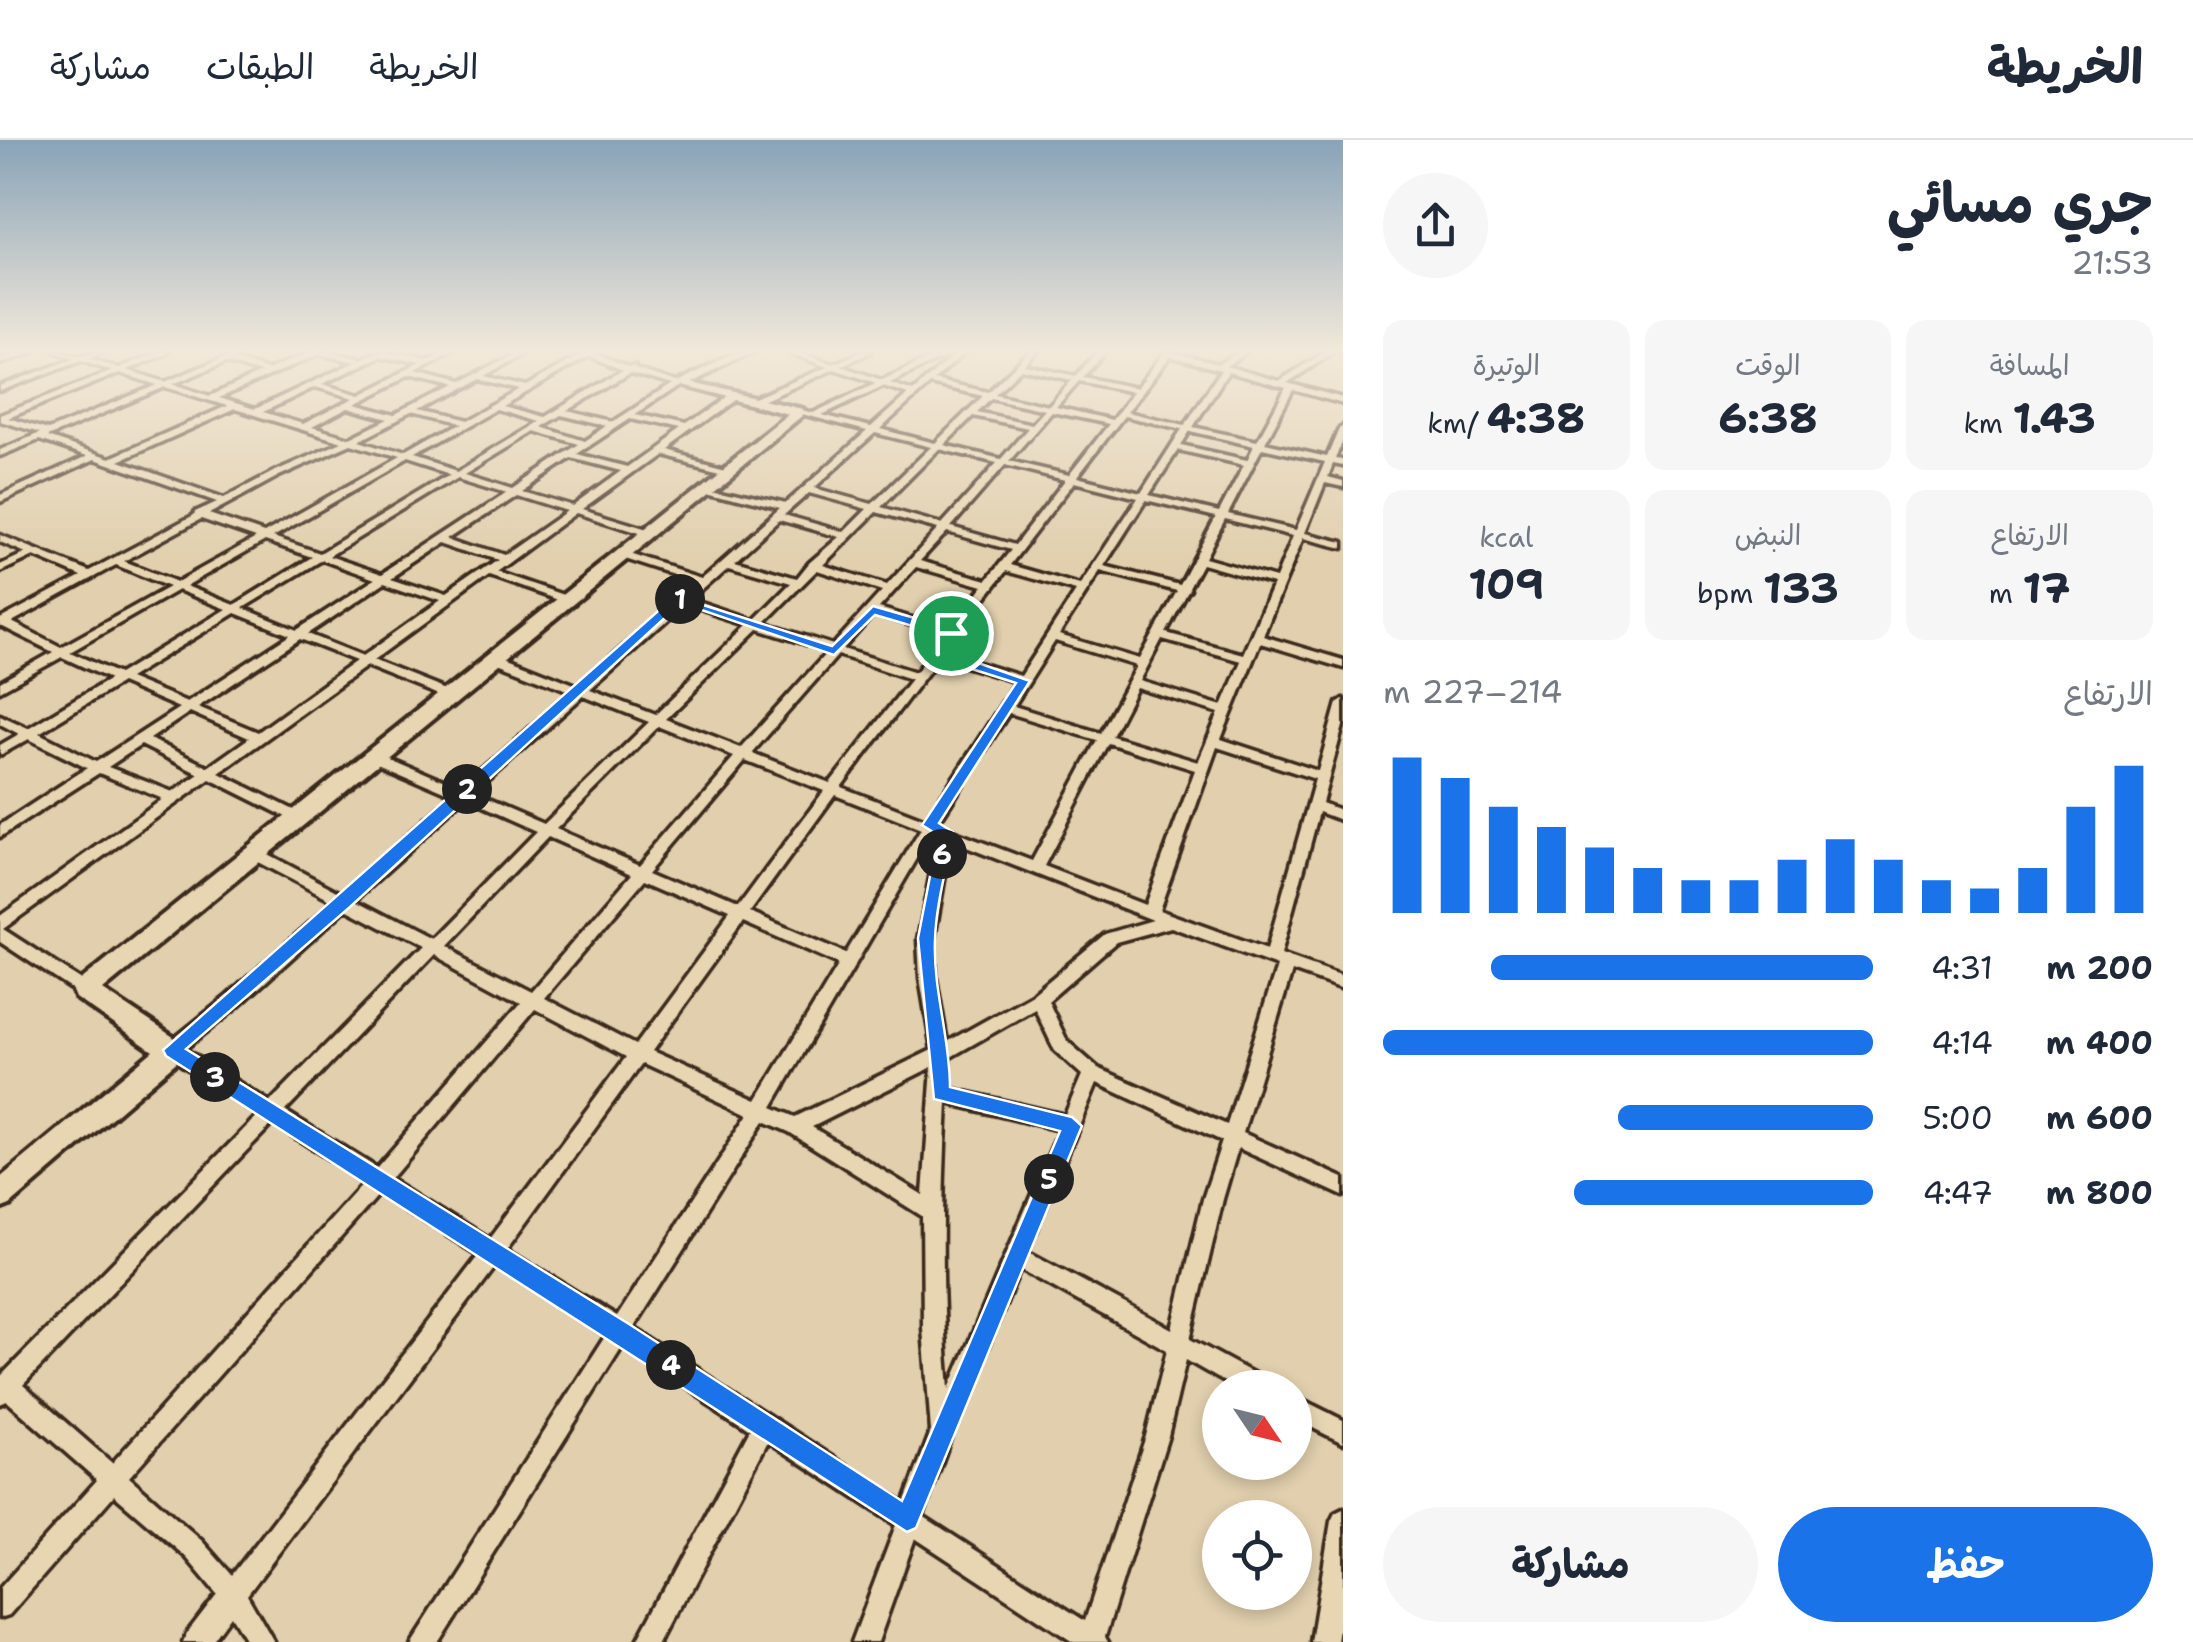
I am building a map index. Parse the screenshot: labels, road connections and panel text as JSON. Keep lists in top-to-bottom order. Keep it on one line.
{"north":"bottom right","page":{"header":"الخريطة","nav":["الخريطة","الطبقات","مشاركة"],"heading":["جري مسائي","21:53"],"stats":[["المسافة","1.43 km"],["الوقت","6:38"],["الوتيرة","4:38 /km"],["الارتفاع","17 m"],["النبض","133 bpm"],["kcal","109"]],"pins":["1","2","6","3","5","4"],"chart":["الارتفاع","214–227 m"],"list":[{"name":"200 m","note":"4:31"},{"name":"400 m","note":"4:14"},{"name":"600 m","note":"5:00"},{"name":"800 m","note":"4:47"}],"buttons":["حفظ","مشاركة"]}}
